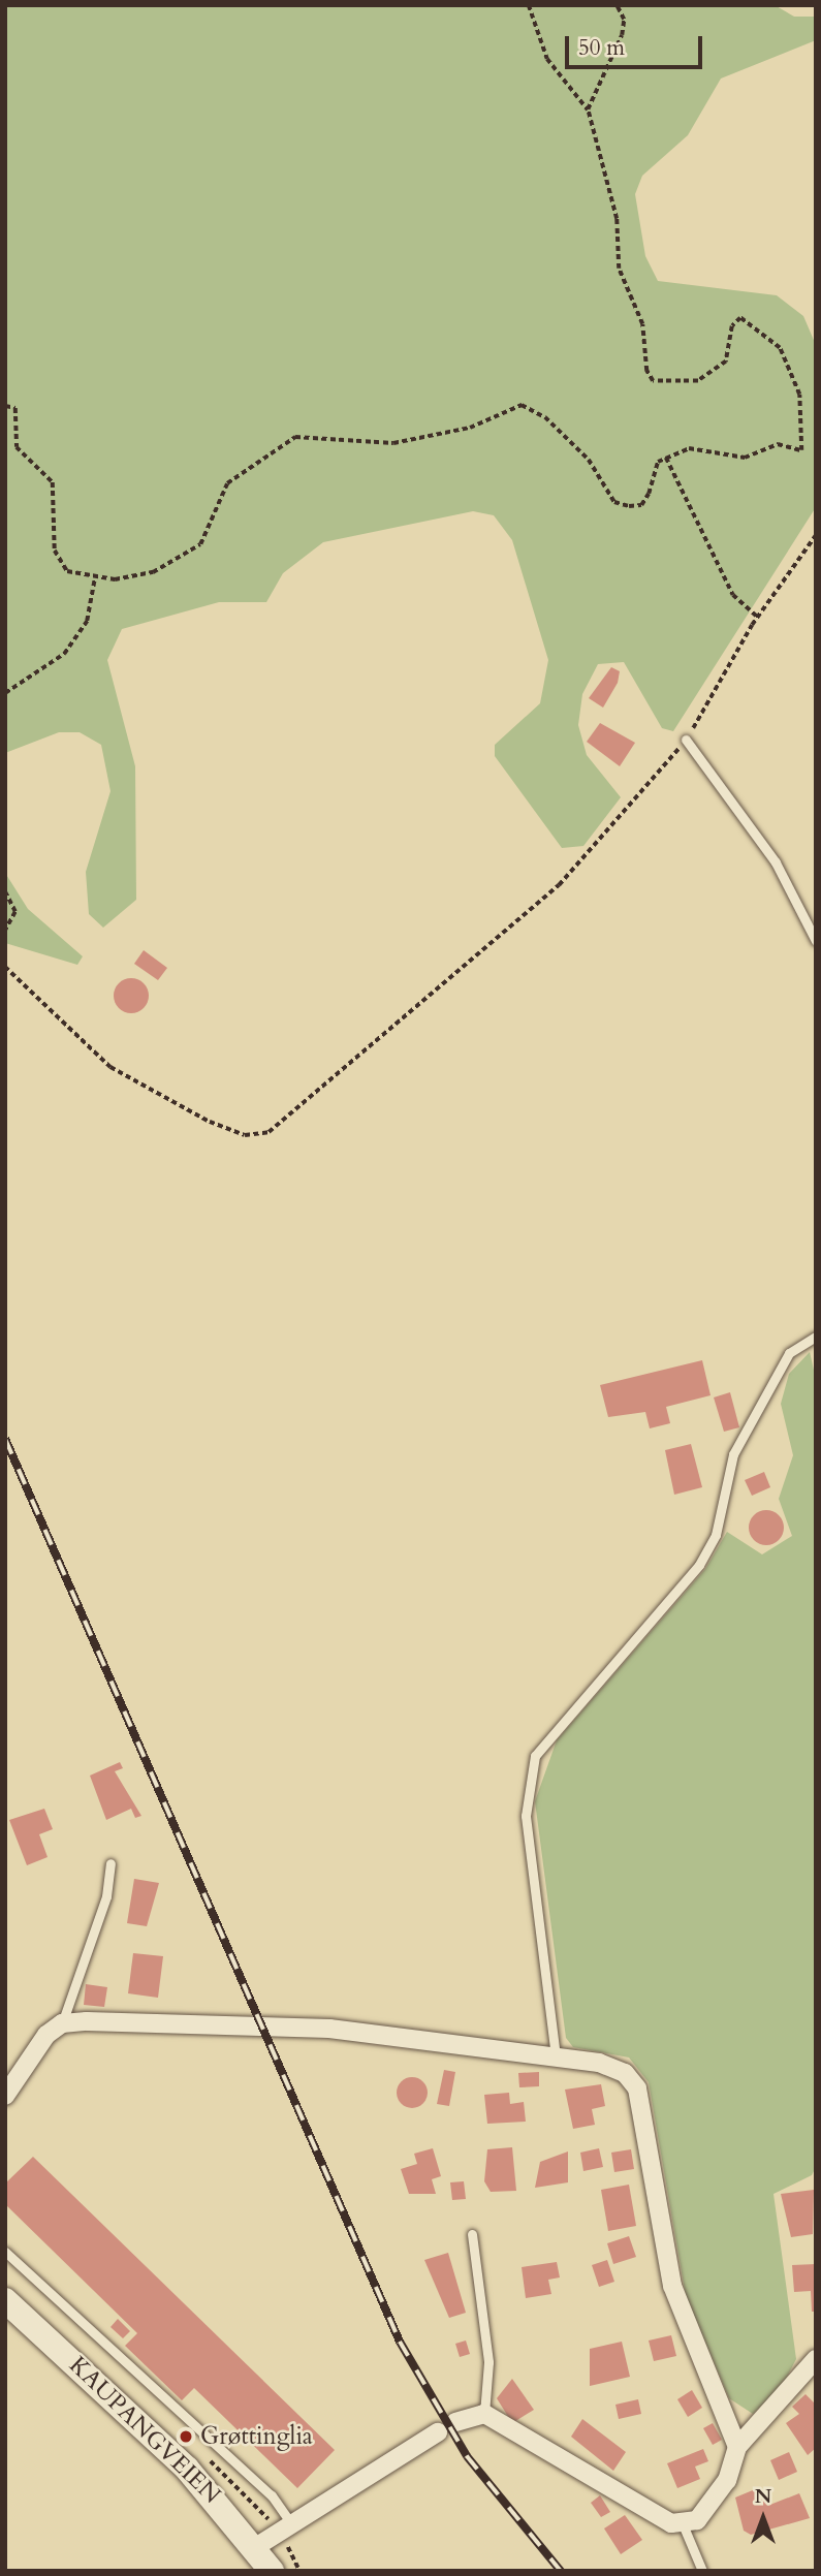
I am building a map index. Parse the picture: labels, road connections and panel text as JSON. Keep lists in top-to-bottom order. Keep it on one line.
{"streets":{"main road":["KAUPANGVEIEN"]},"places":["Grøttinglia"],"scale_bar":"50 m","north":"top"}
